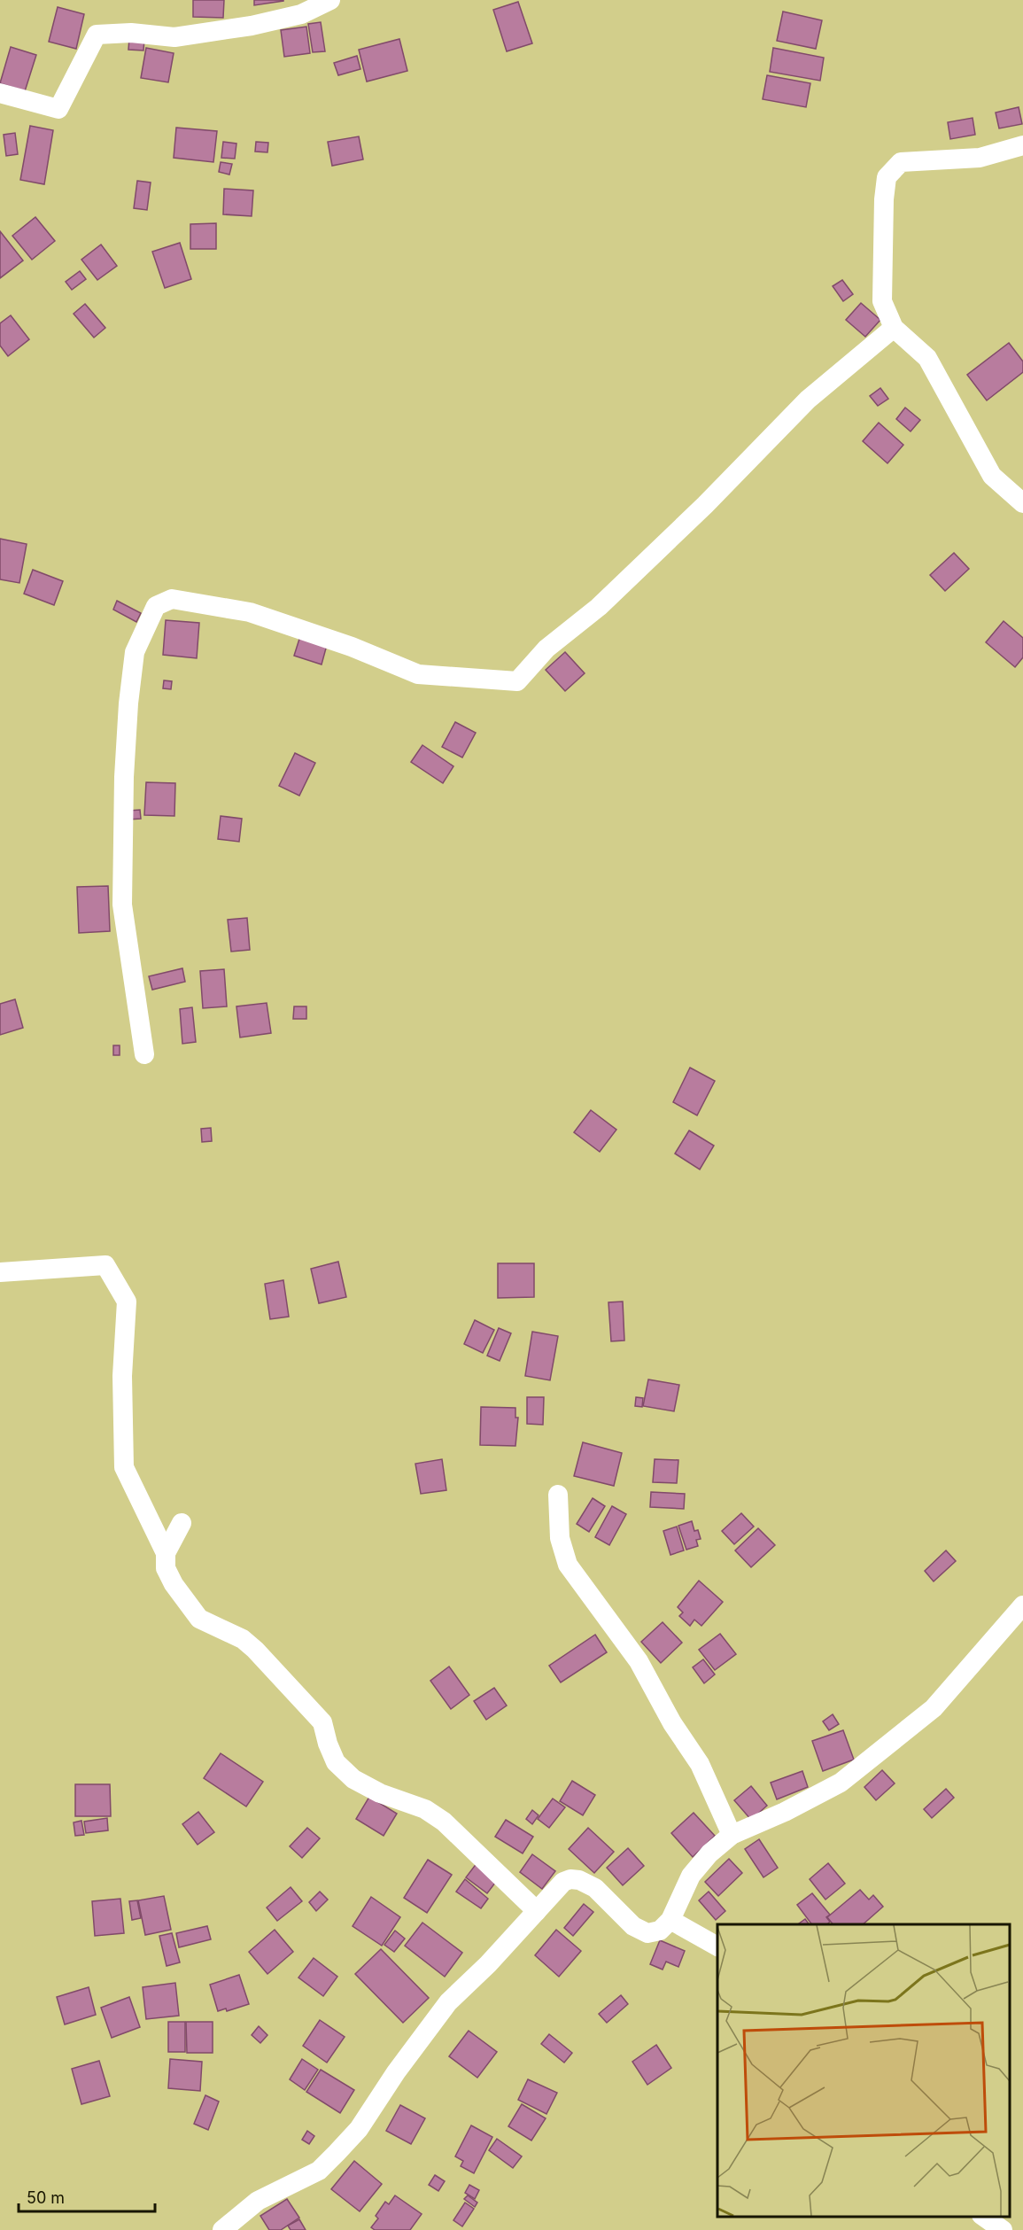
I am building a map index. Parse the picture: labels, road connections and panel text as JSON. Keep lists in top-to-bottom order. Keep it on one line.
{"scale_bar":"50 m"}
